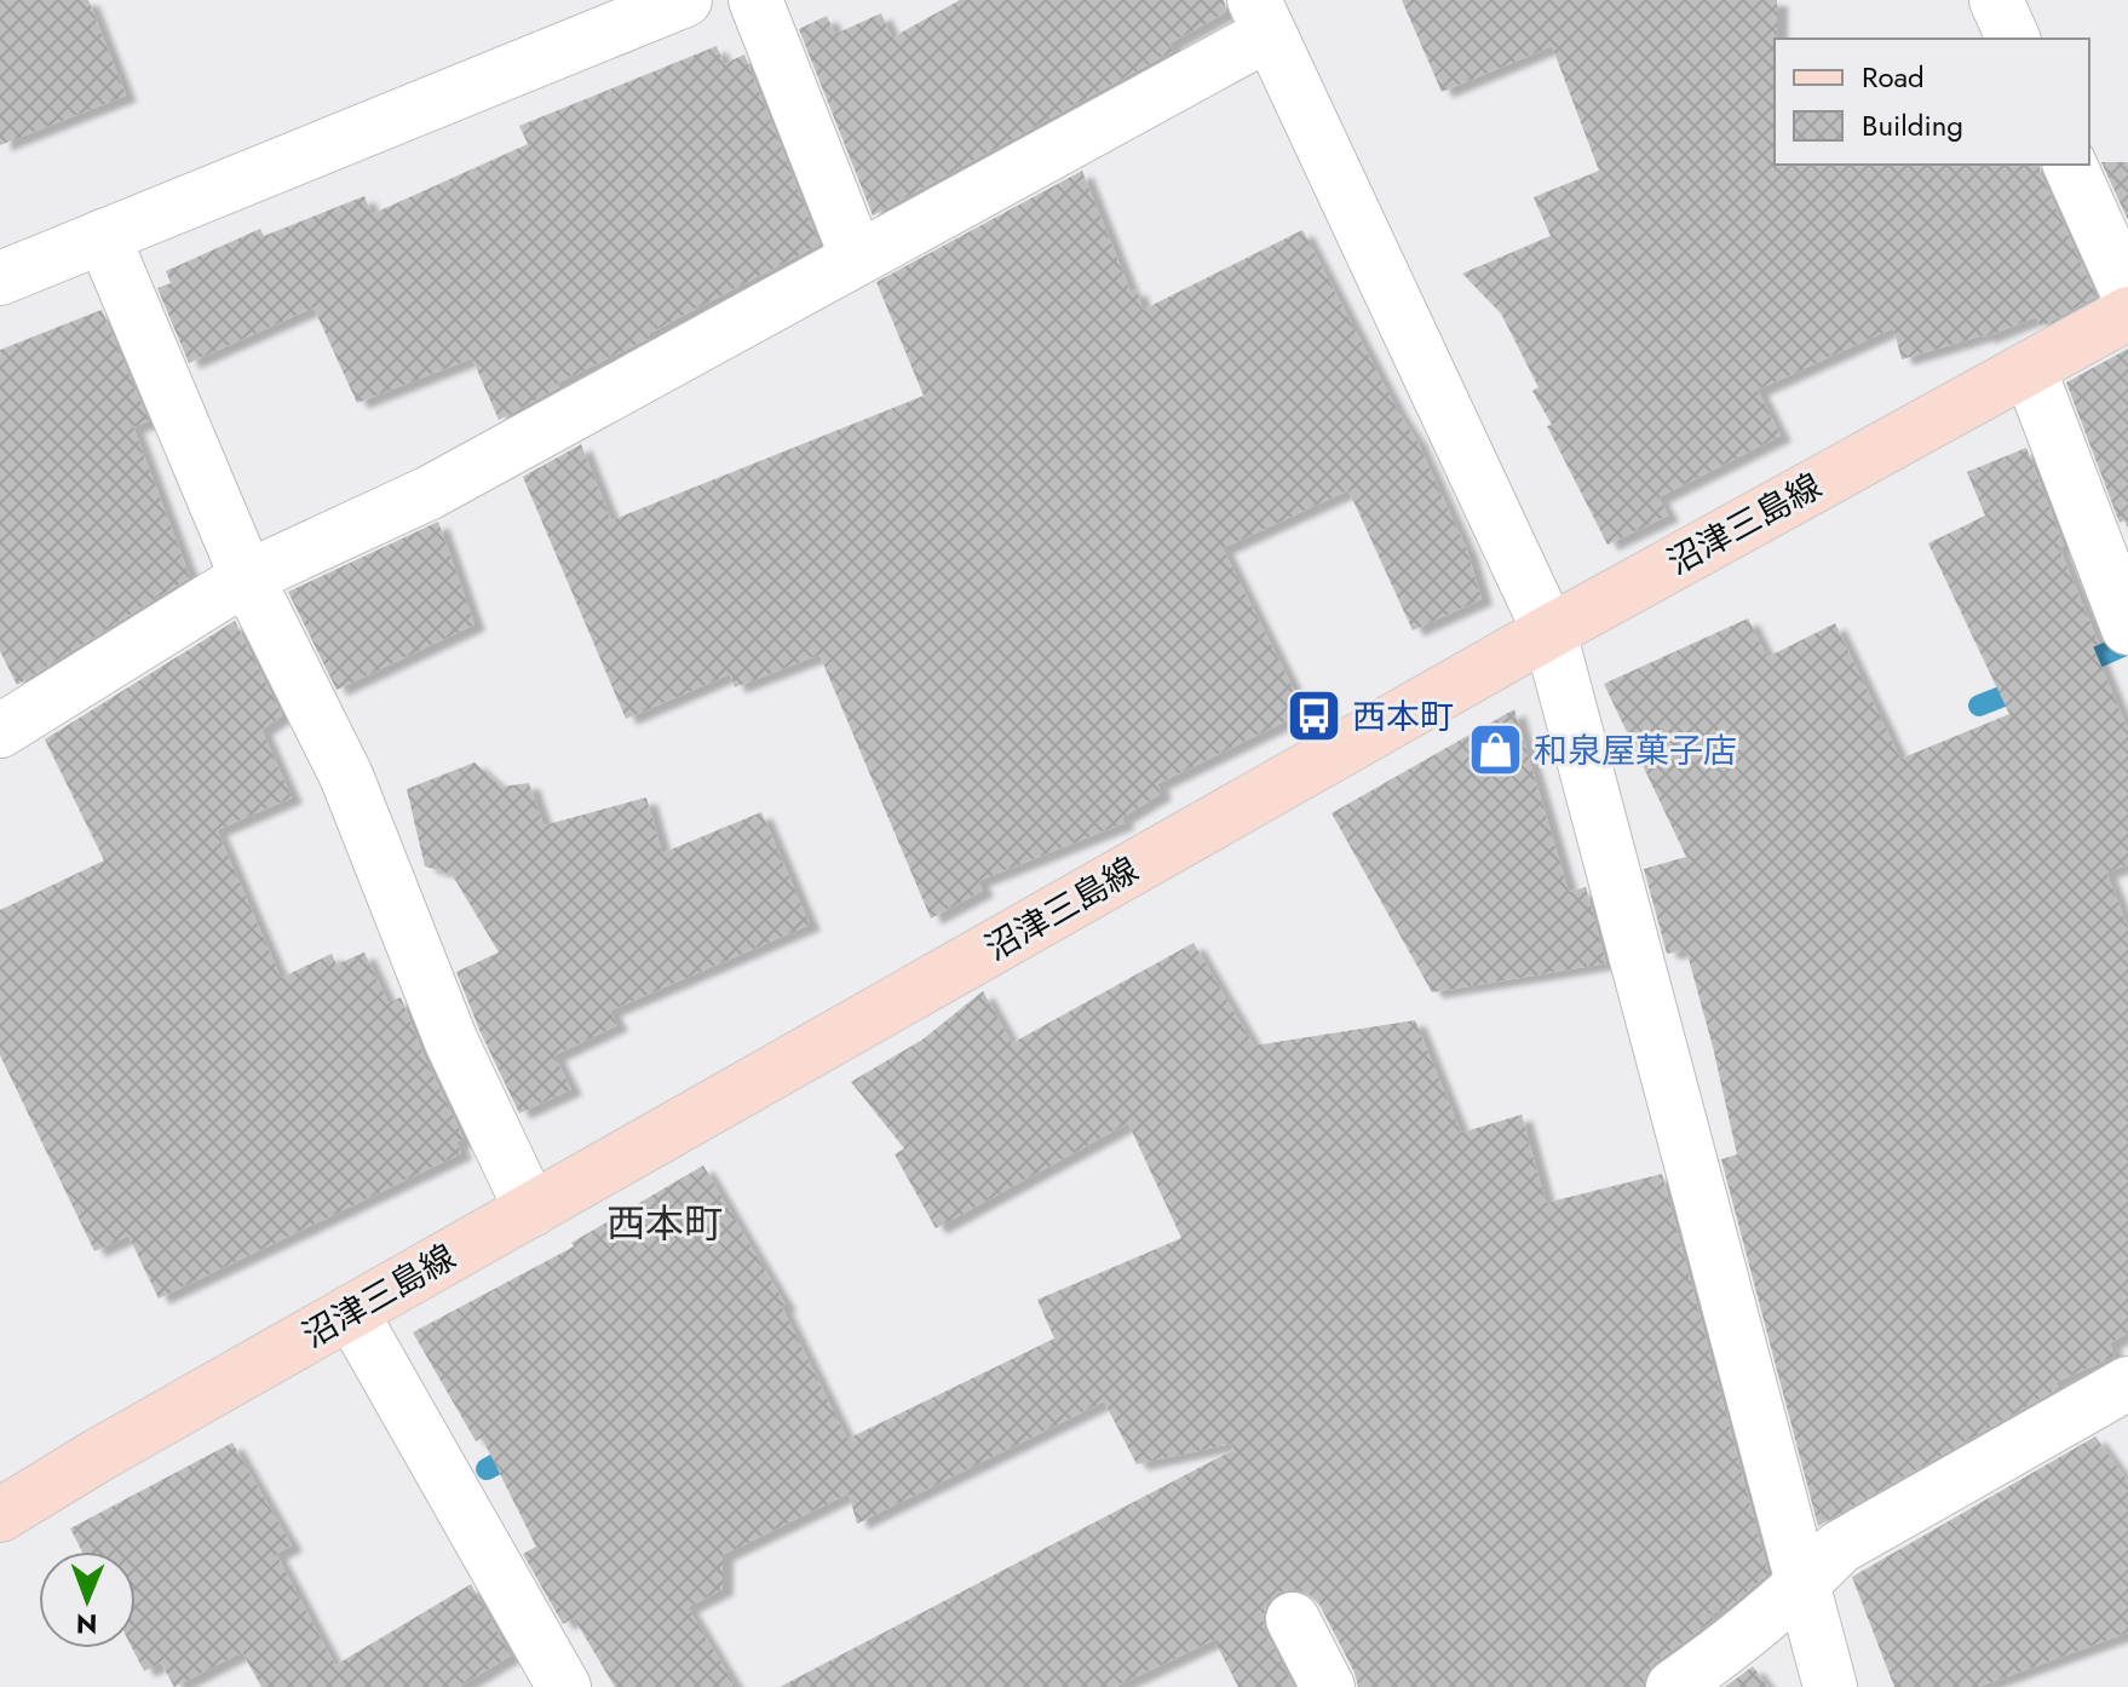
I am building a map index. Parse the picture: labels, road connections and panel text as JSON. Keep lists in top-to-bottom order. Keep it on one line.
{"streets":{"main road":["沼津三島線"]},"districts":["西本町"],"places":{"bus stop":["西本町"],"shop":["和泉屋菓子店"]},"legend":["Road","Building"],"north":"bottom"}
